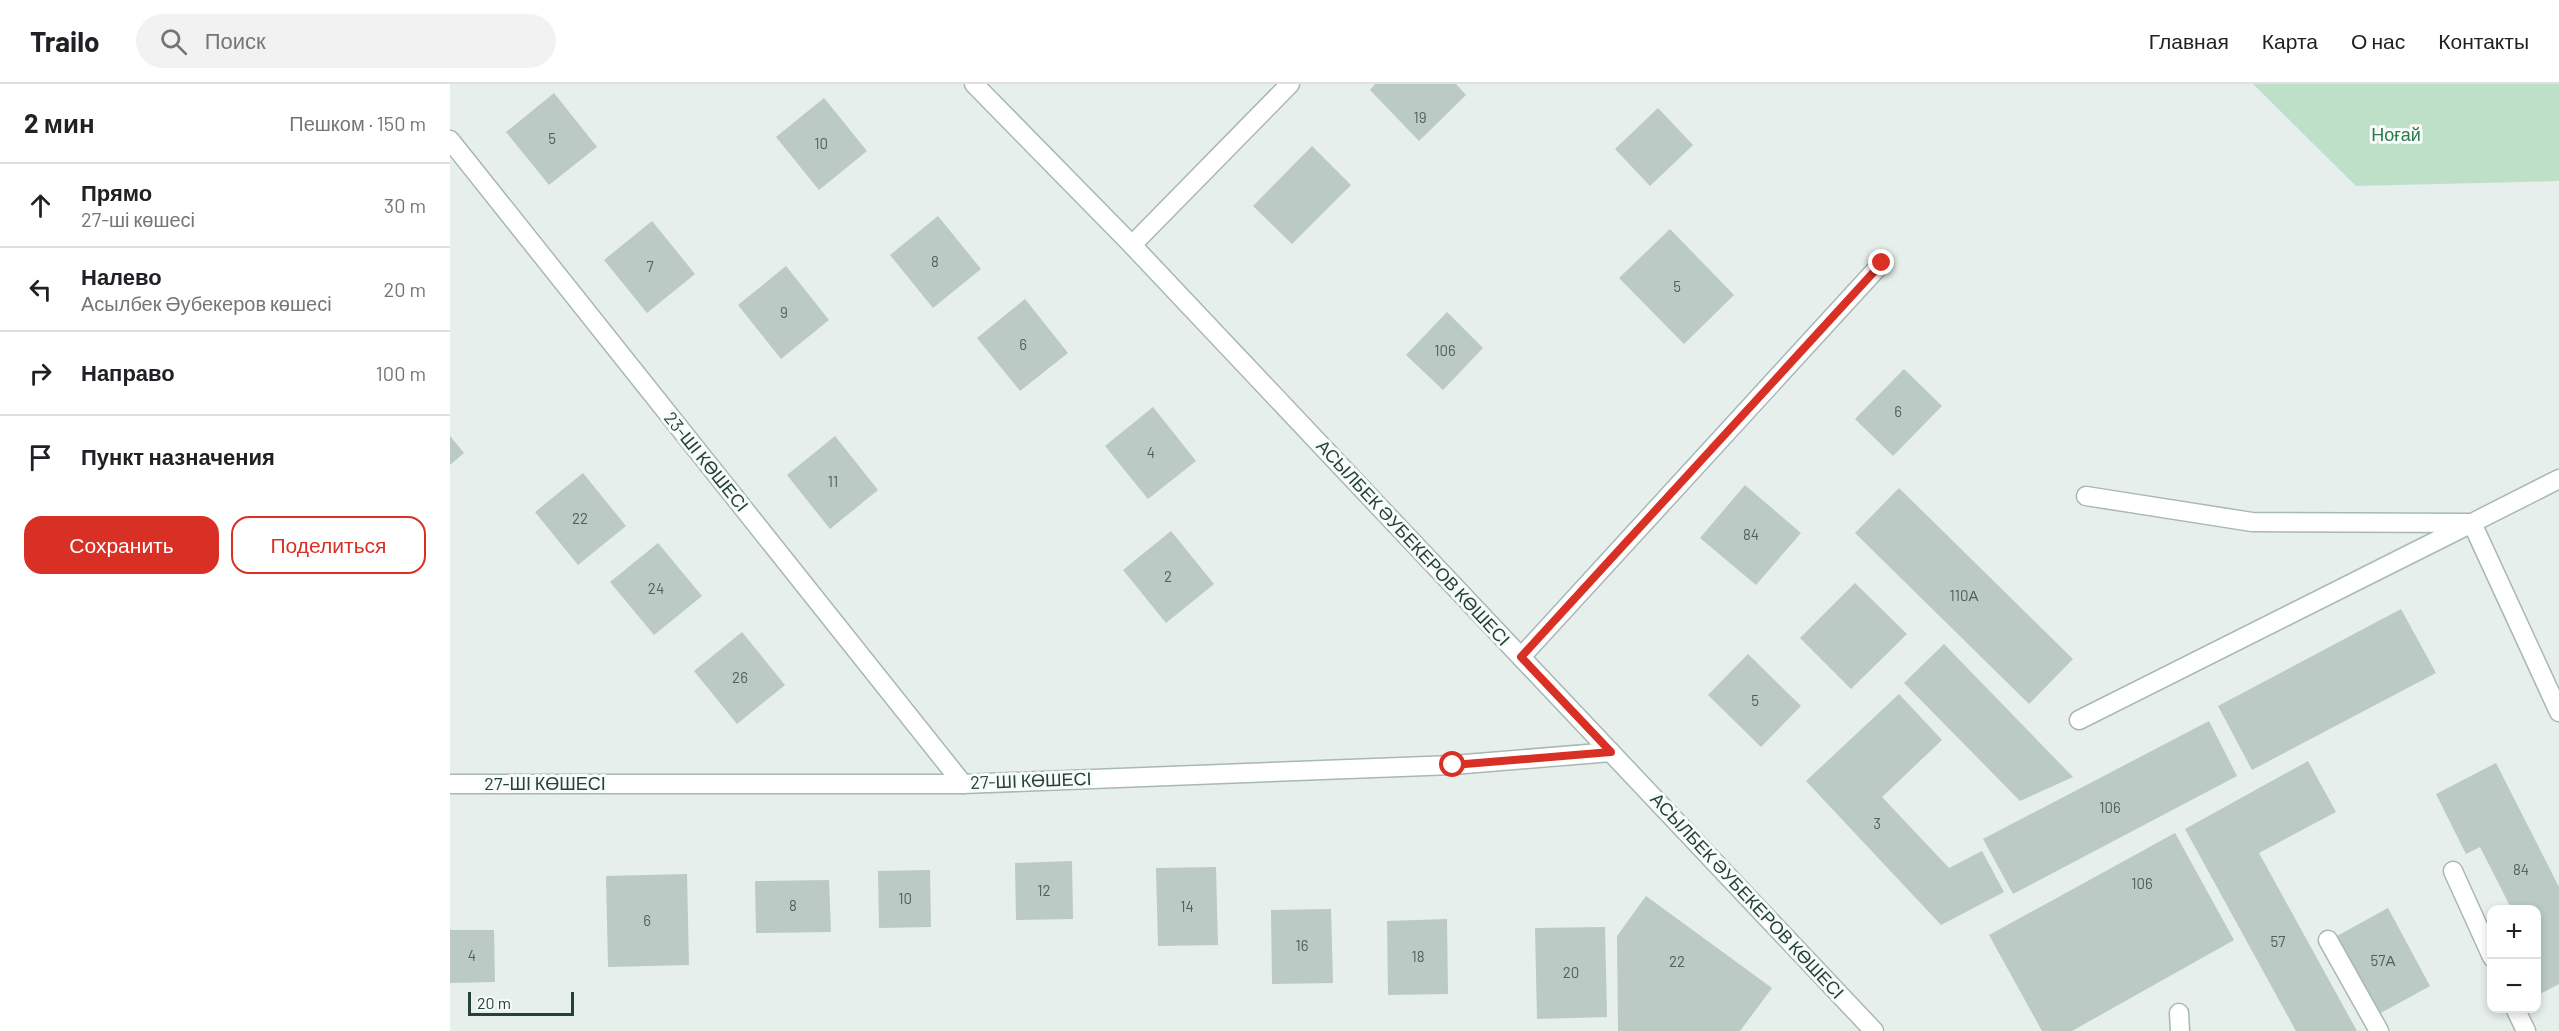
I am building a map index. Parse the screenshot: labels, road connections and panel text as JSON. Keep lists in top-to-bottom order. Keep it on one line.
{"streets":{"street":["23-ШІ КӨШЕСІ","АСЫЛБЕК ӘУБЕКЕРОВ КӨШЕСІ","27-ШІ КӨШЕСІ"]},"crossings":[["23-ШІ КӨШЕСІ","27-ШІ КӨШЕСІ"],["АСЫЛБЕК ӘУБЕКЕРОВ КӨШЕСІ","27-ШІ КӨШЕСІ"]],"parks":["Ноғай"],"house_numbers":["19","5","10","8","7","5","9","6","106","6","4","11","22","84","2","24","110А","26","5","106","3","84","106","12","10","8","14","6","57","16","4","18","57А","22","20"],"scale_bar":"20 m","page":{"header":"Trailo","search":"Поиск","nav":["Главная","Карта","О нас","Контакты"],"heading":["2 мин","Пешком · 150 m"],"list":[["Прямо","27-ші көшесі","30 m"],["Налево","Асылбек Әубекеров көшесі","20 m"],["Направо","100 m"],"Пункт назначения"],"buttons":["Сохранить","Поделиться"],"map_buttons":["+","−"],"scale":"20 m"}}
